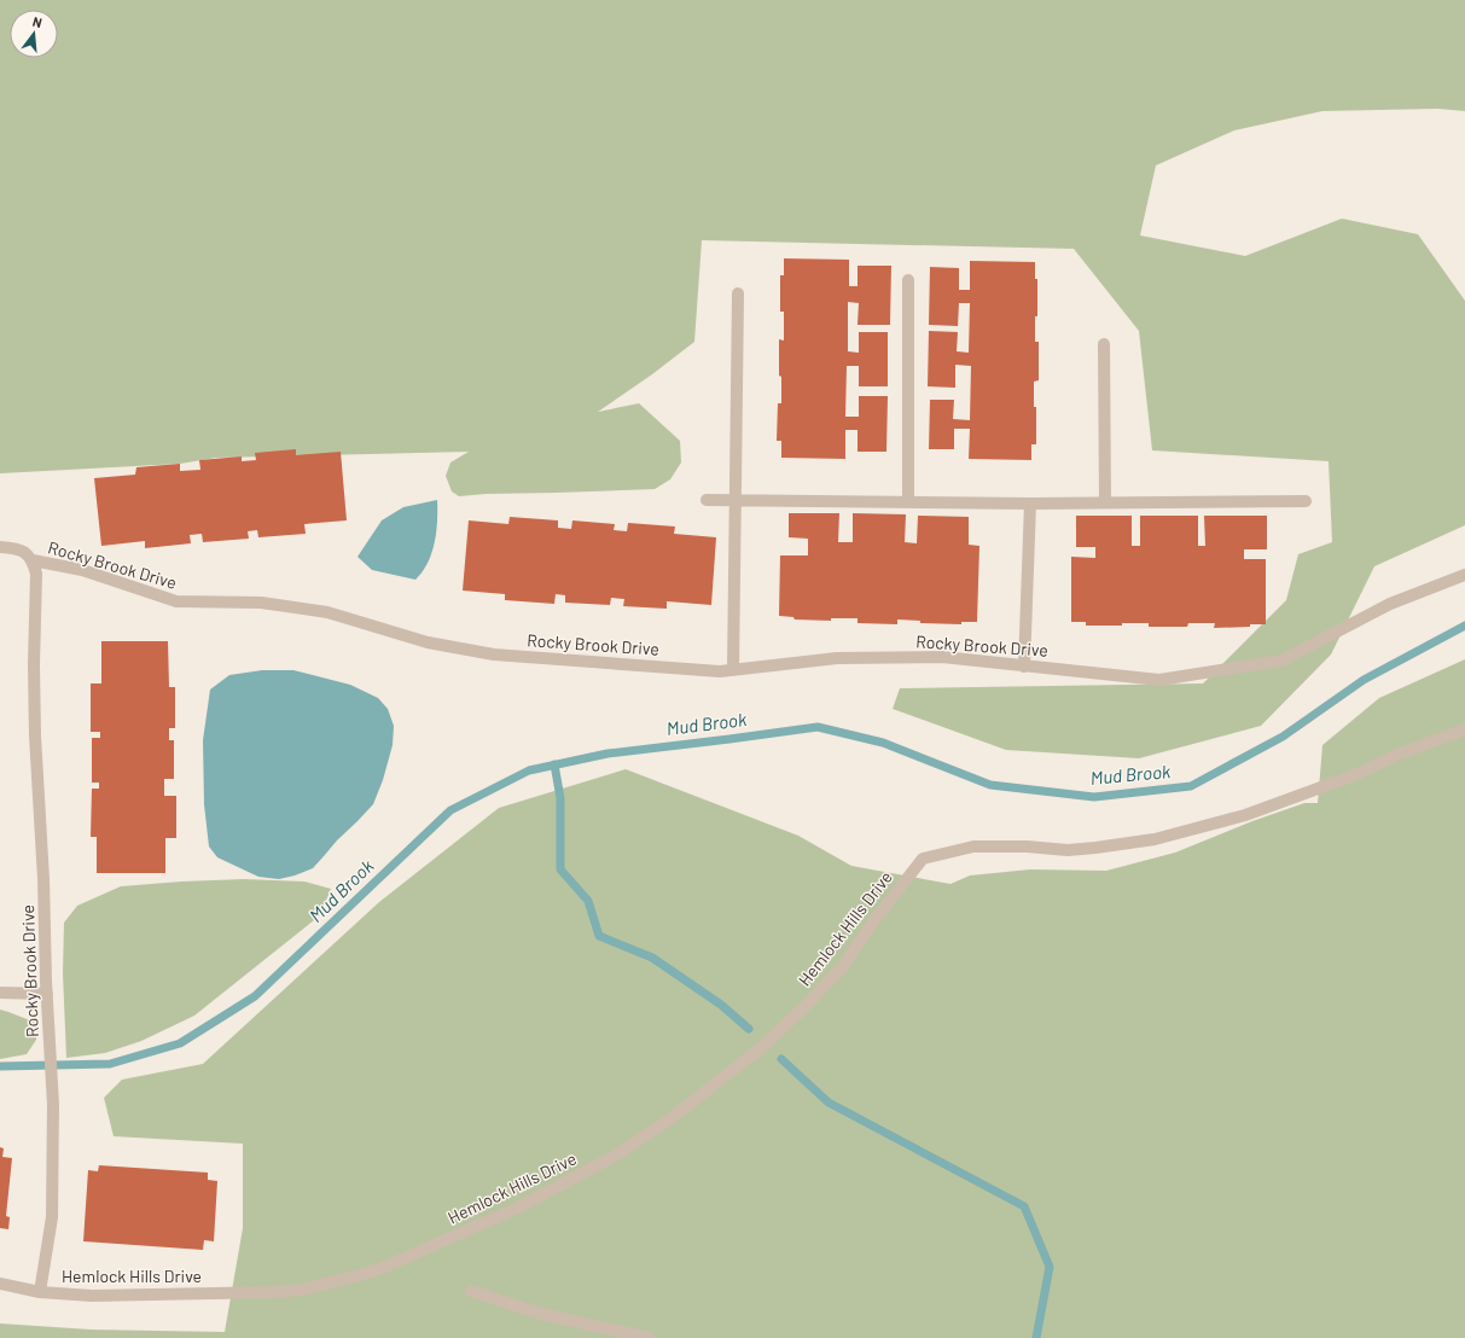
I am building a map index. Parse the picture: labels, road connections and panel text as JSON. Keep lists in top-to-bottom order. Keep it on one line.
{"streets":{"street":["Rocky Brook Drive","Hemlock Hills Drive"]},"crossings":[["Rocky Brook Drive","Hemlock Hills Drive"]],"water":["Mud Brook"],"north":"top"}
